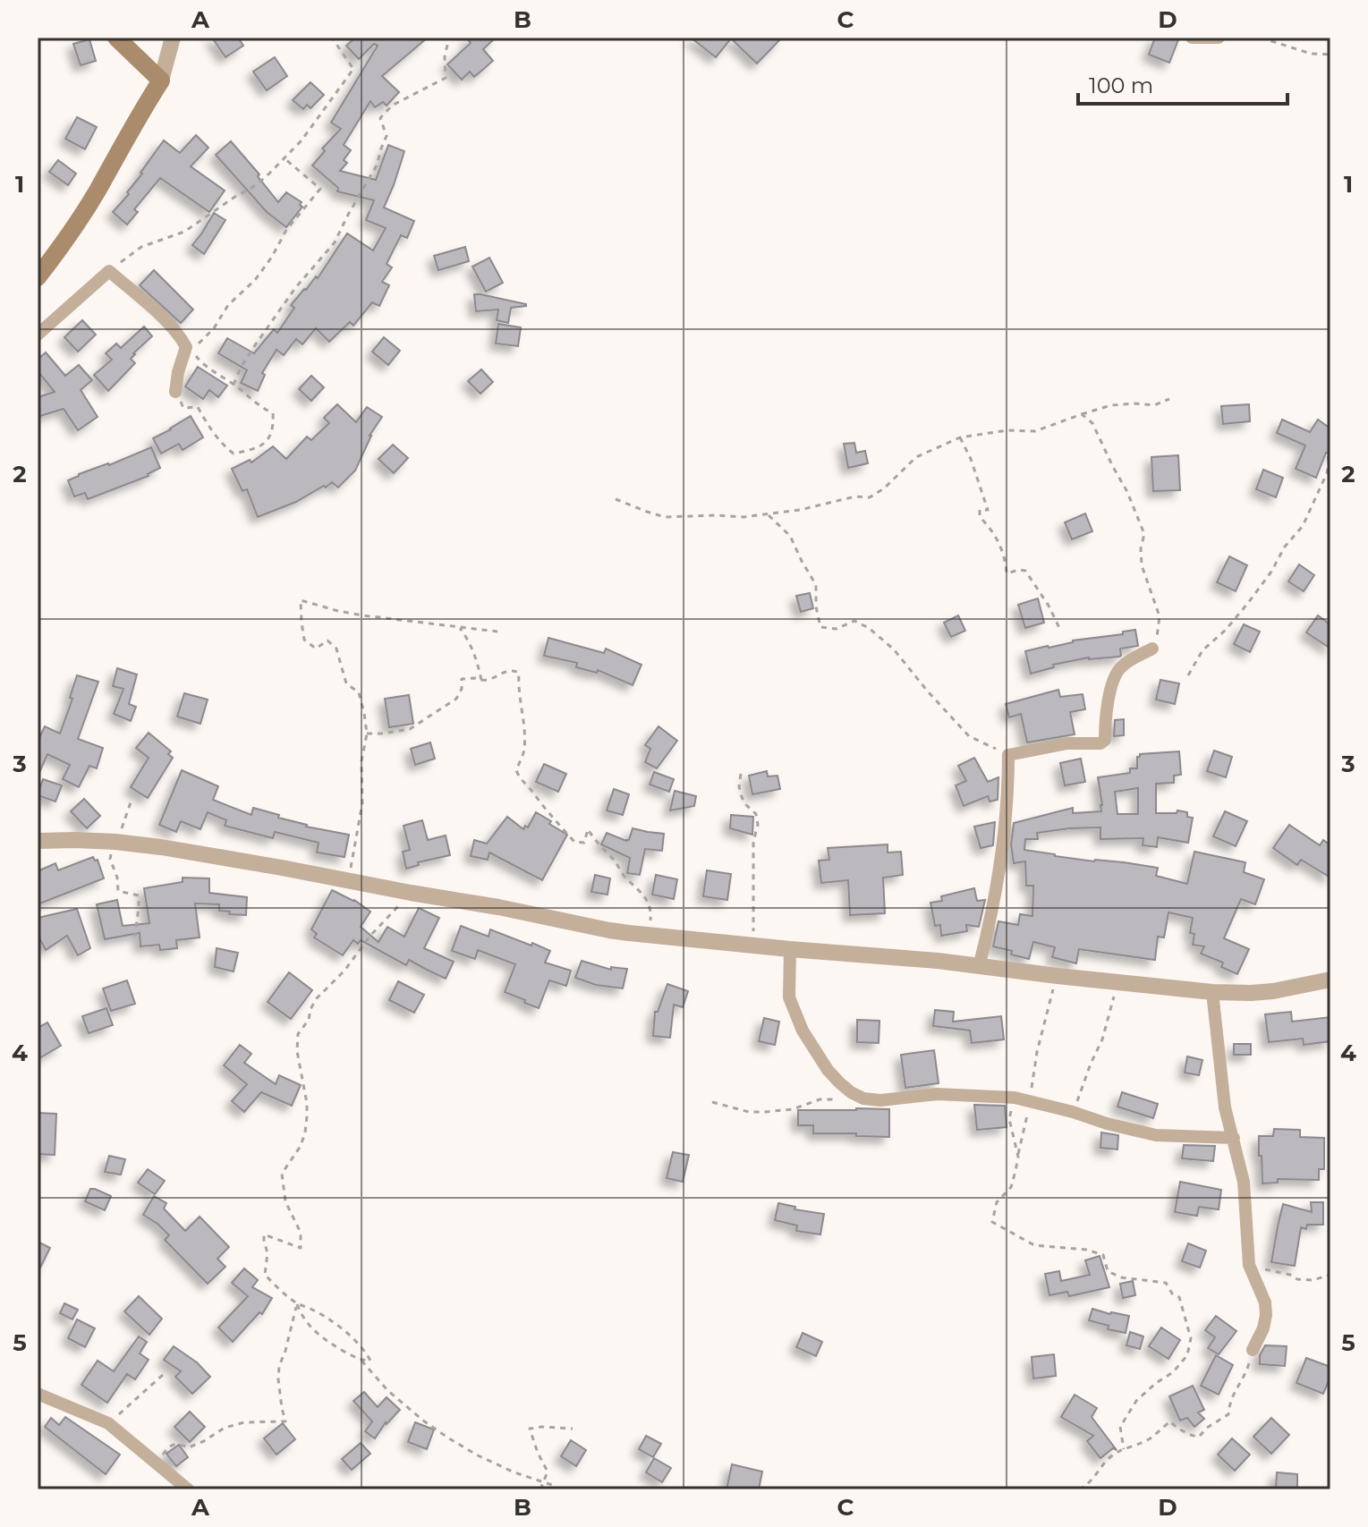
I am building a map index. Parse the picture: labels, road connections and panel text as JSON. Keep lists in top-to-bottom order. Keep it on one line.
{"scale_bar":"100 m","grid":{"columns":["A","B","C","D"],"rows":["1","2","3","4","5"]}}
